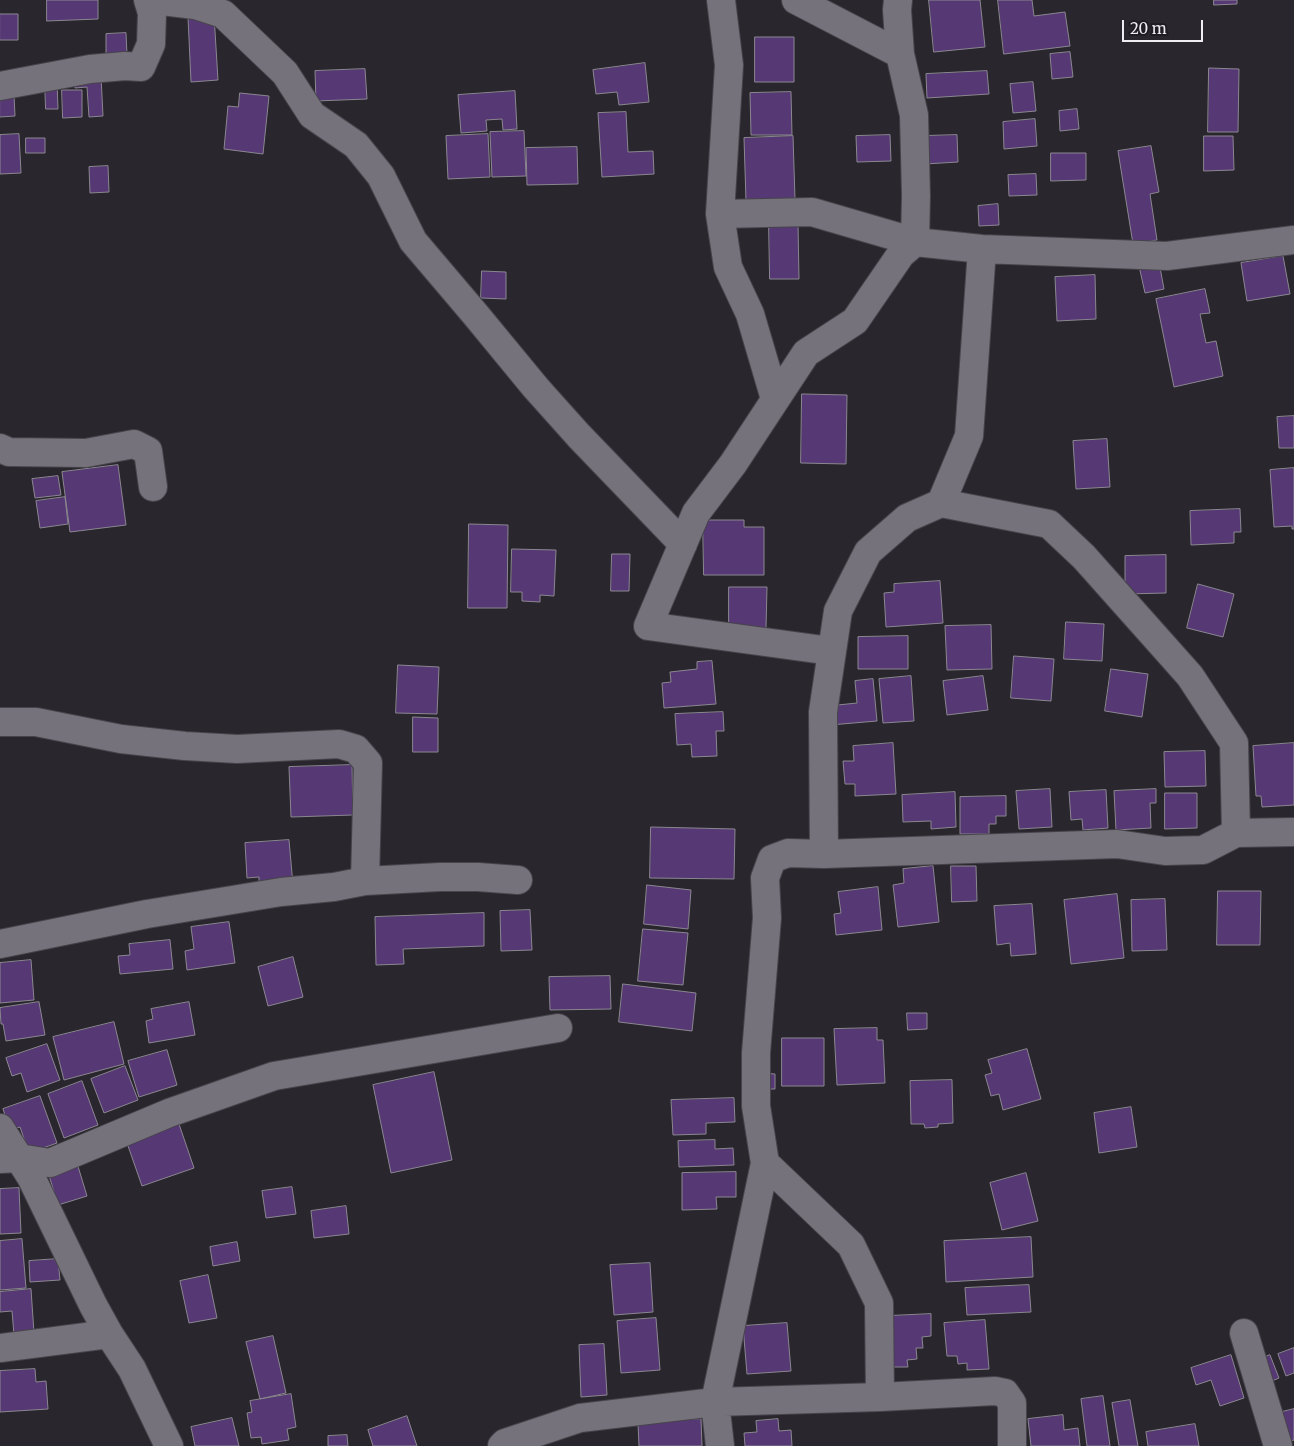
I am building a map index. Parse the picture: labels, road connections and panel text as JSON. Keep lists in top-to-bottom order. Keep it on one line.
{"scale_bar":"20 m"}
